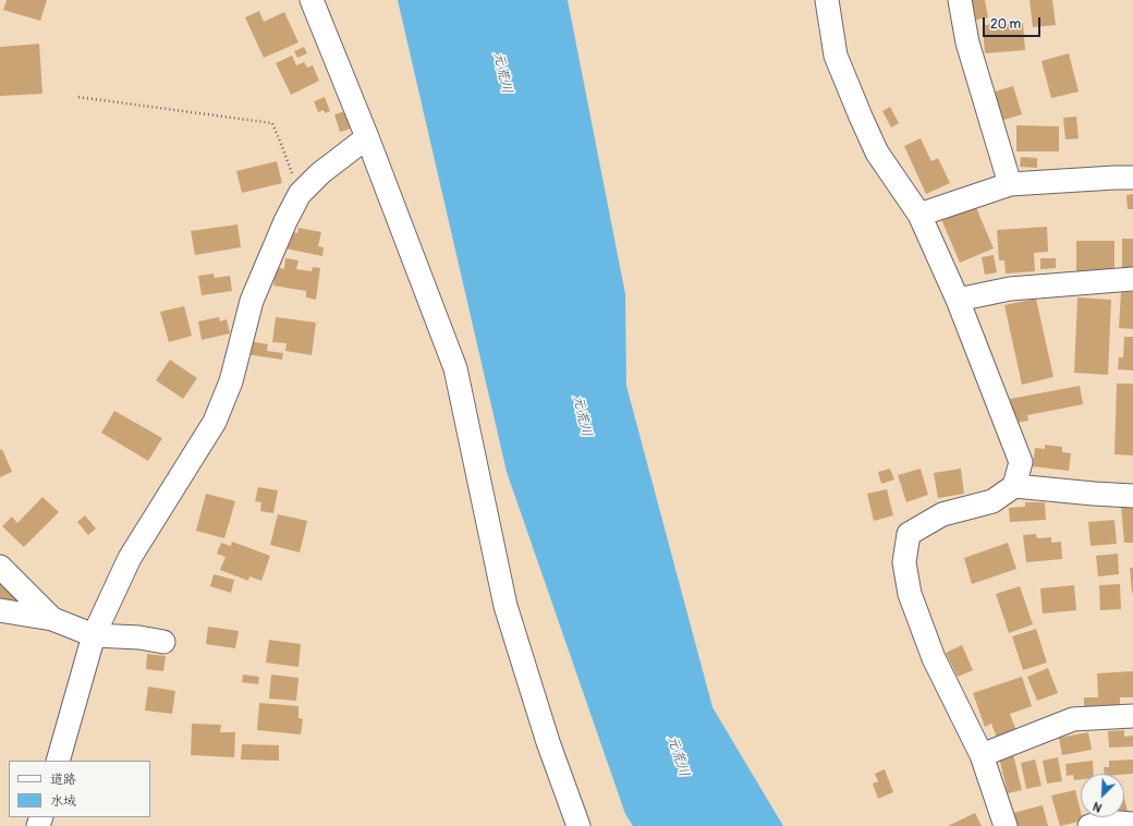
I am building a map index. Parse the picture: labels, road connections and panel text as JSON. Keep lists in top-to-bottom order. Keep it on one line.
{"water":["元荒川"],"legend":["道路","水域"],"scale_bar":"20 m","north":"bottom left"}
